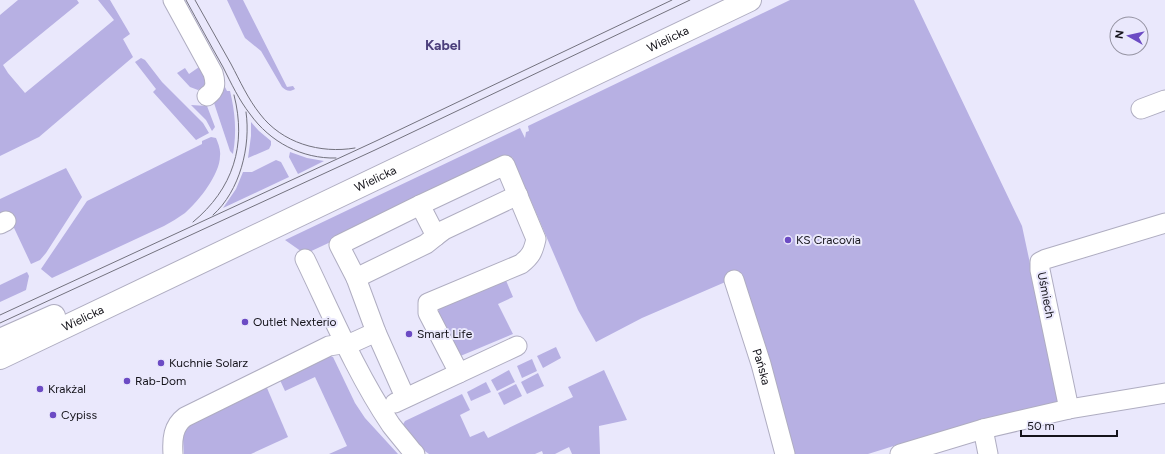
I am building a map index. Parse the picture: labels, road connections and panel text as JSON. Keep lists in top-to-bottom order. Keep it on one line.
{"streets":{"main road":["Wielicka"],"street":["Uśmiech","Pańska"]},"districts":["Kabel"],"places":["KS Cracovia","Outlet Nexterio","Smart Life","Kuchnie Solarz","Rab-Dom","Krakżal","Cypiss"],"scale_bar":"50 m","north":"left"}
